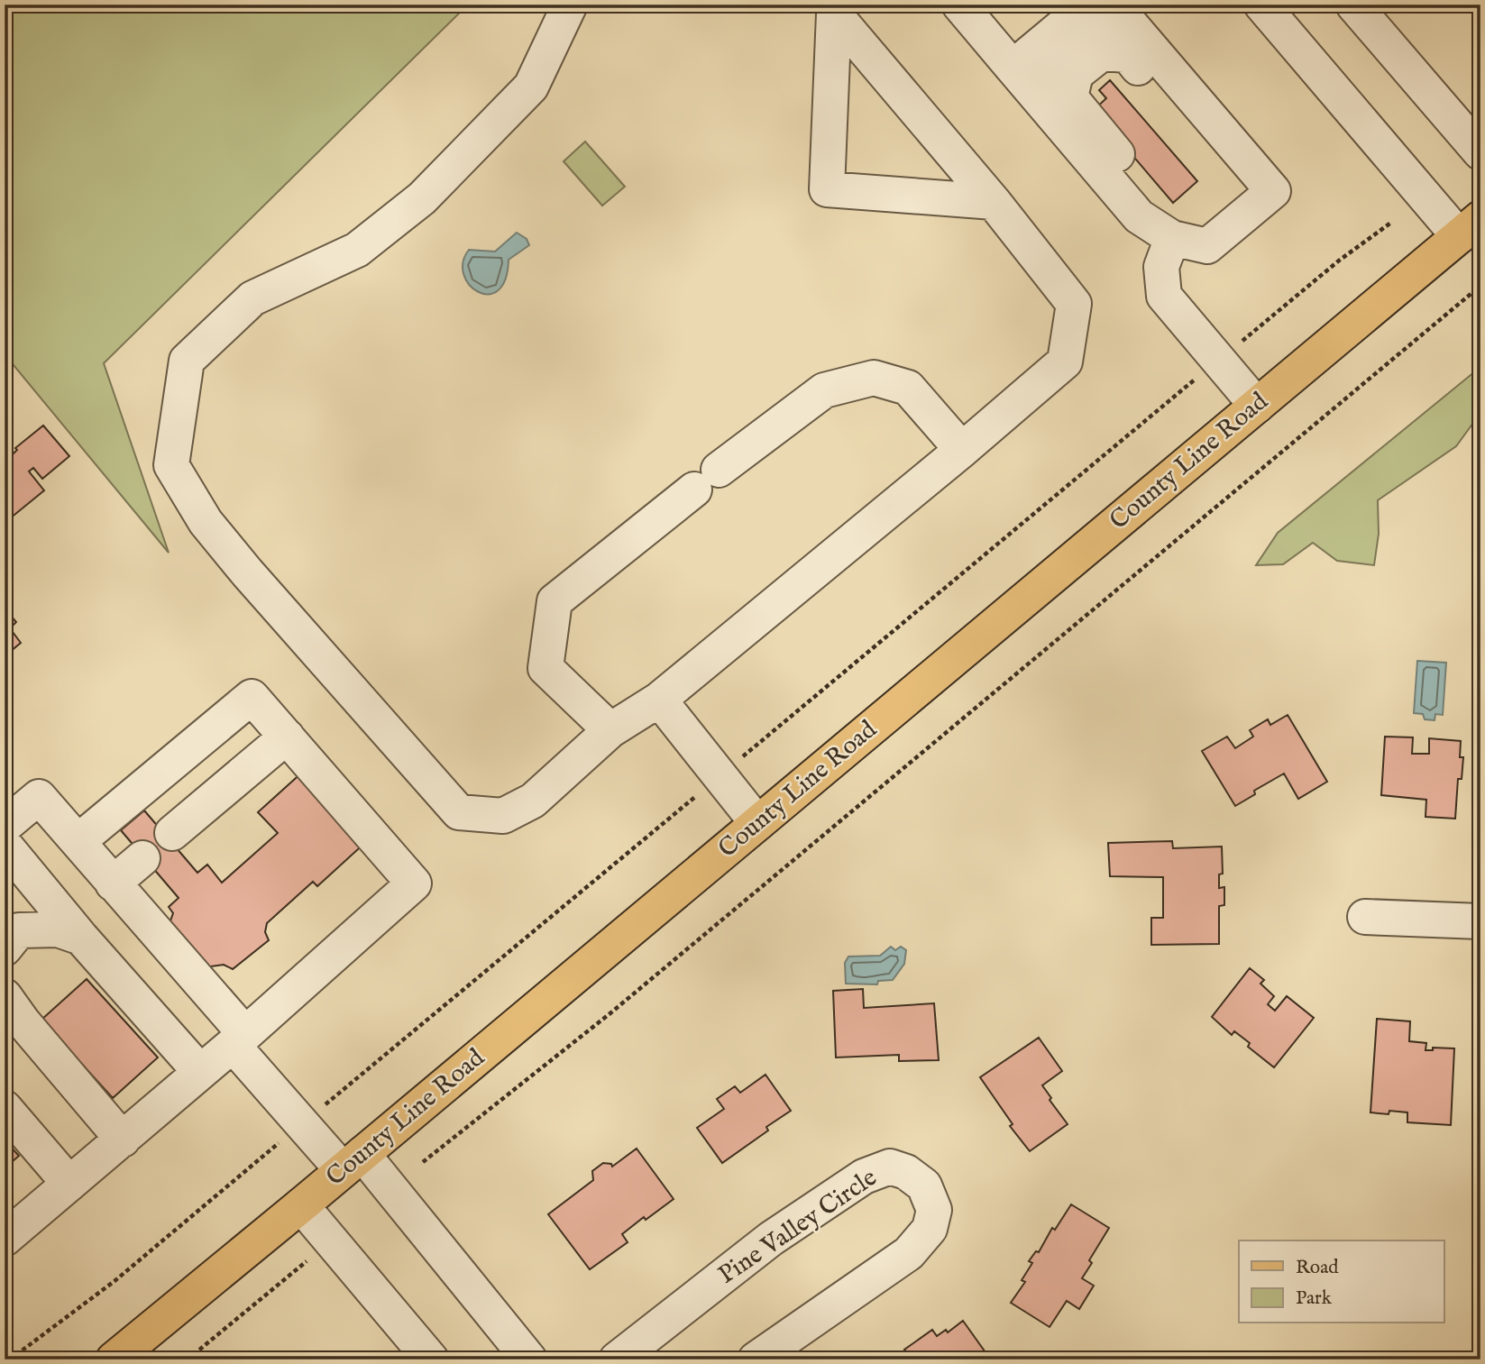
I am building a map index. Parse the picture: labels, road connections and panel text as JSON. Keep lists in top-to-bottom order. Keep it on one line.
{"streets":{"main road":["County Line Road"],"street":["Pine Valley Circle"]},"legend":["Road","Park"]}
